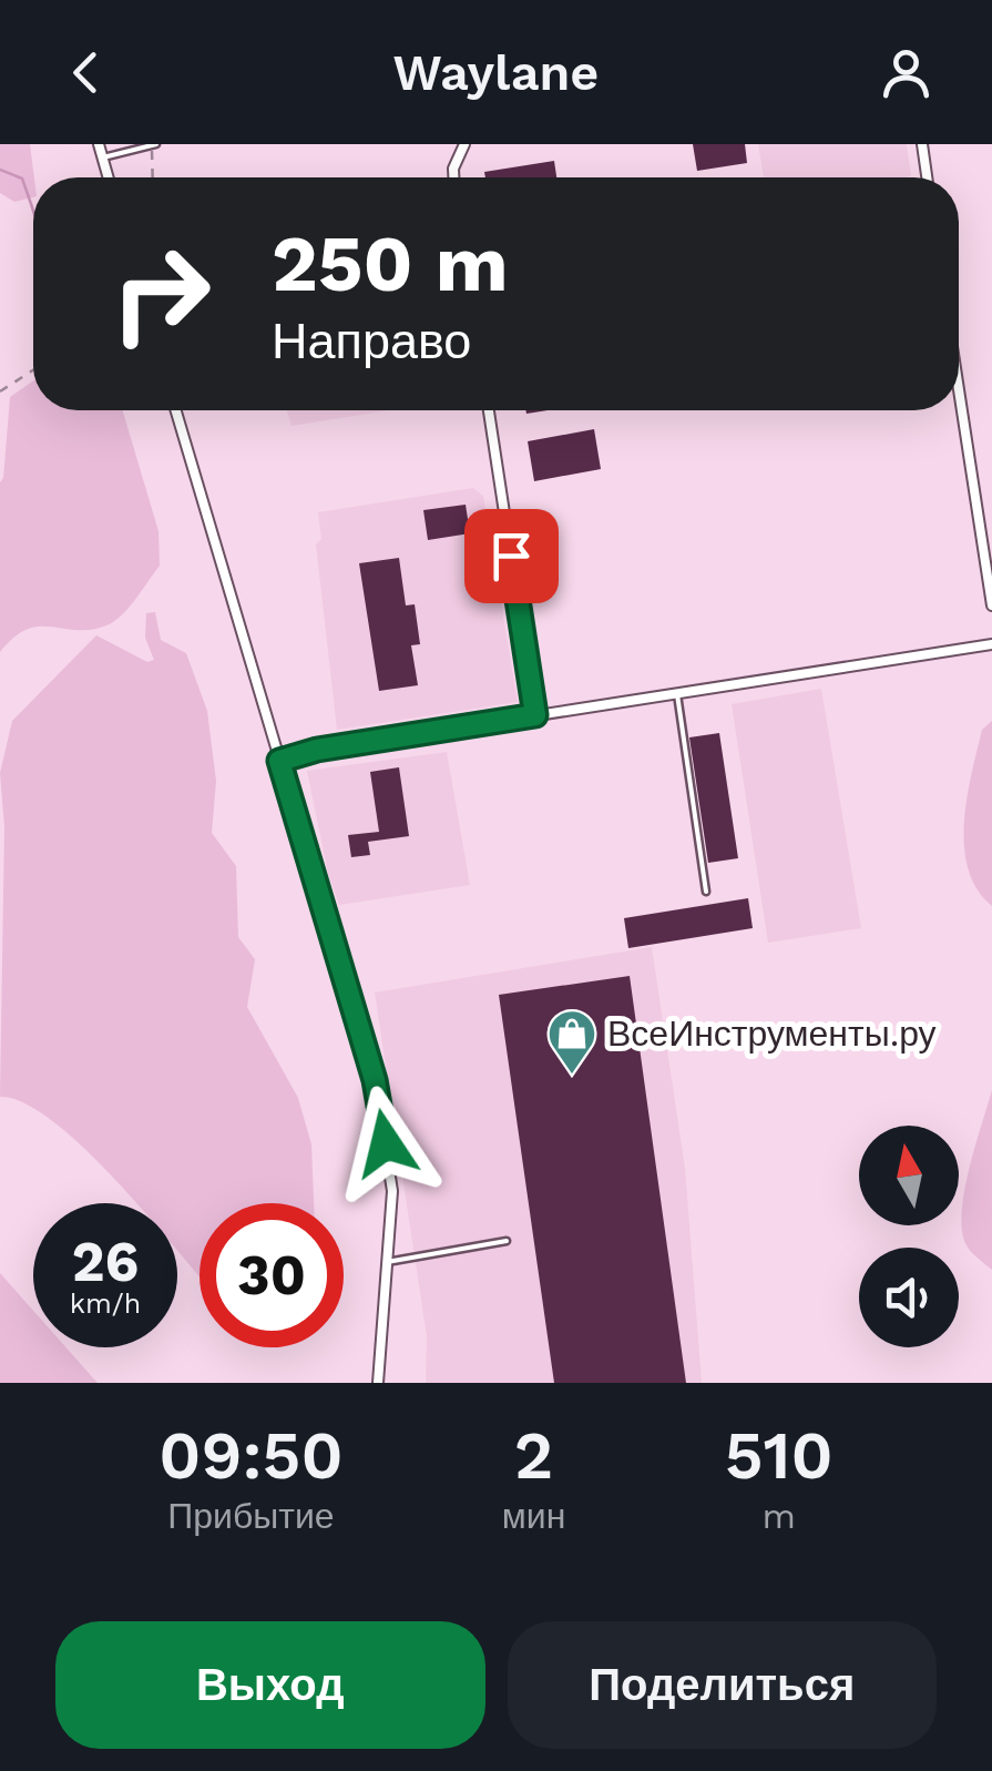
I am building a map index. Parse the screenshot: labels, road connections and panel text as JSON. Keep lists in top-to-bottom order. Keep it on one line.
{"places":{"shop":["ВсеИнструменты.ру"]},"north":"top","page":{"header":"Waylane","turn":["250 m","Направо"],"speed":"26 km/h","limit":"30","eta":["09:50","Прибытие","2","мин","510","m"],"buttons":["Выход","Поделиться"]}}
